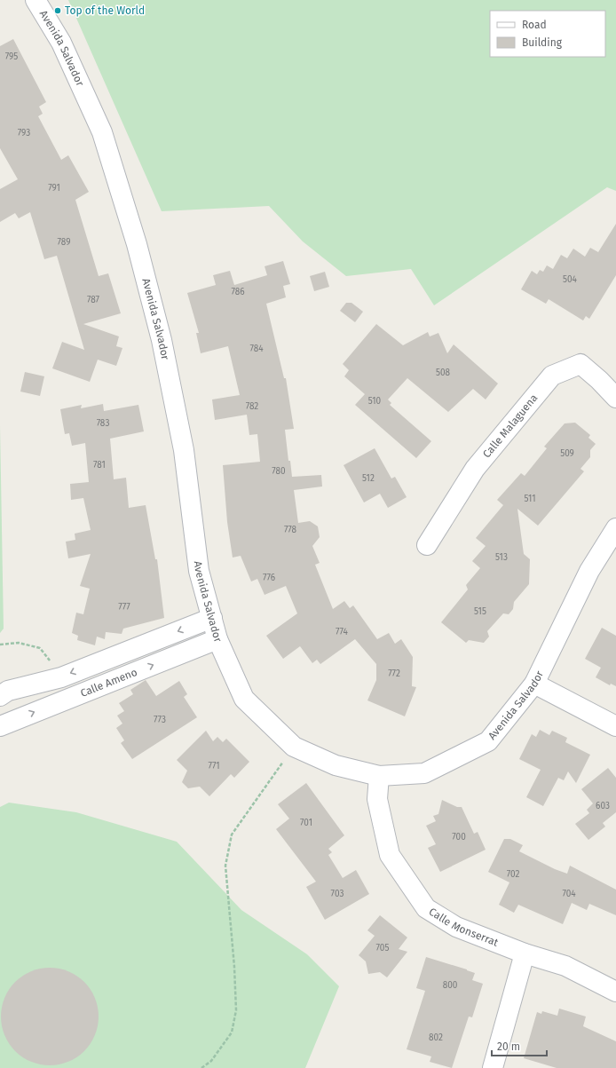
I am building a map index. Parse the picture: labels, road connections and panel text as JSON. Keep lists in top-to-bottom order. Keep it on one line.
{"streets":{"street":["Avenida Salvador","Calle Malaguena","Calle Ameno","Calle Monserrat"]},"crossings":[["Avenida Salvador","Calle Ameno"],["Avenida Salvador","Calle Monserrat"]],"places":["Top of the World"],"house_numbers":["795","793","791","789","504","786","787","784","508","510","782","783","509","781","780","512","511","778","513","776","777","515","774","772","773","771","603","701","700","702","703","704","705","800","802"],"legend":["Road","Building"],"scale_bar":"20 m"}
